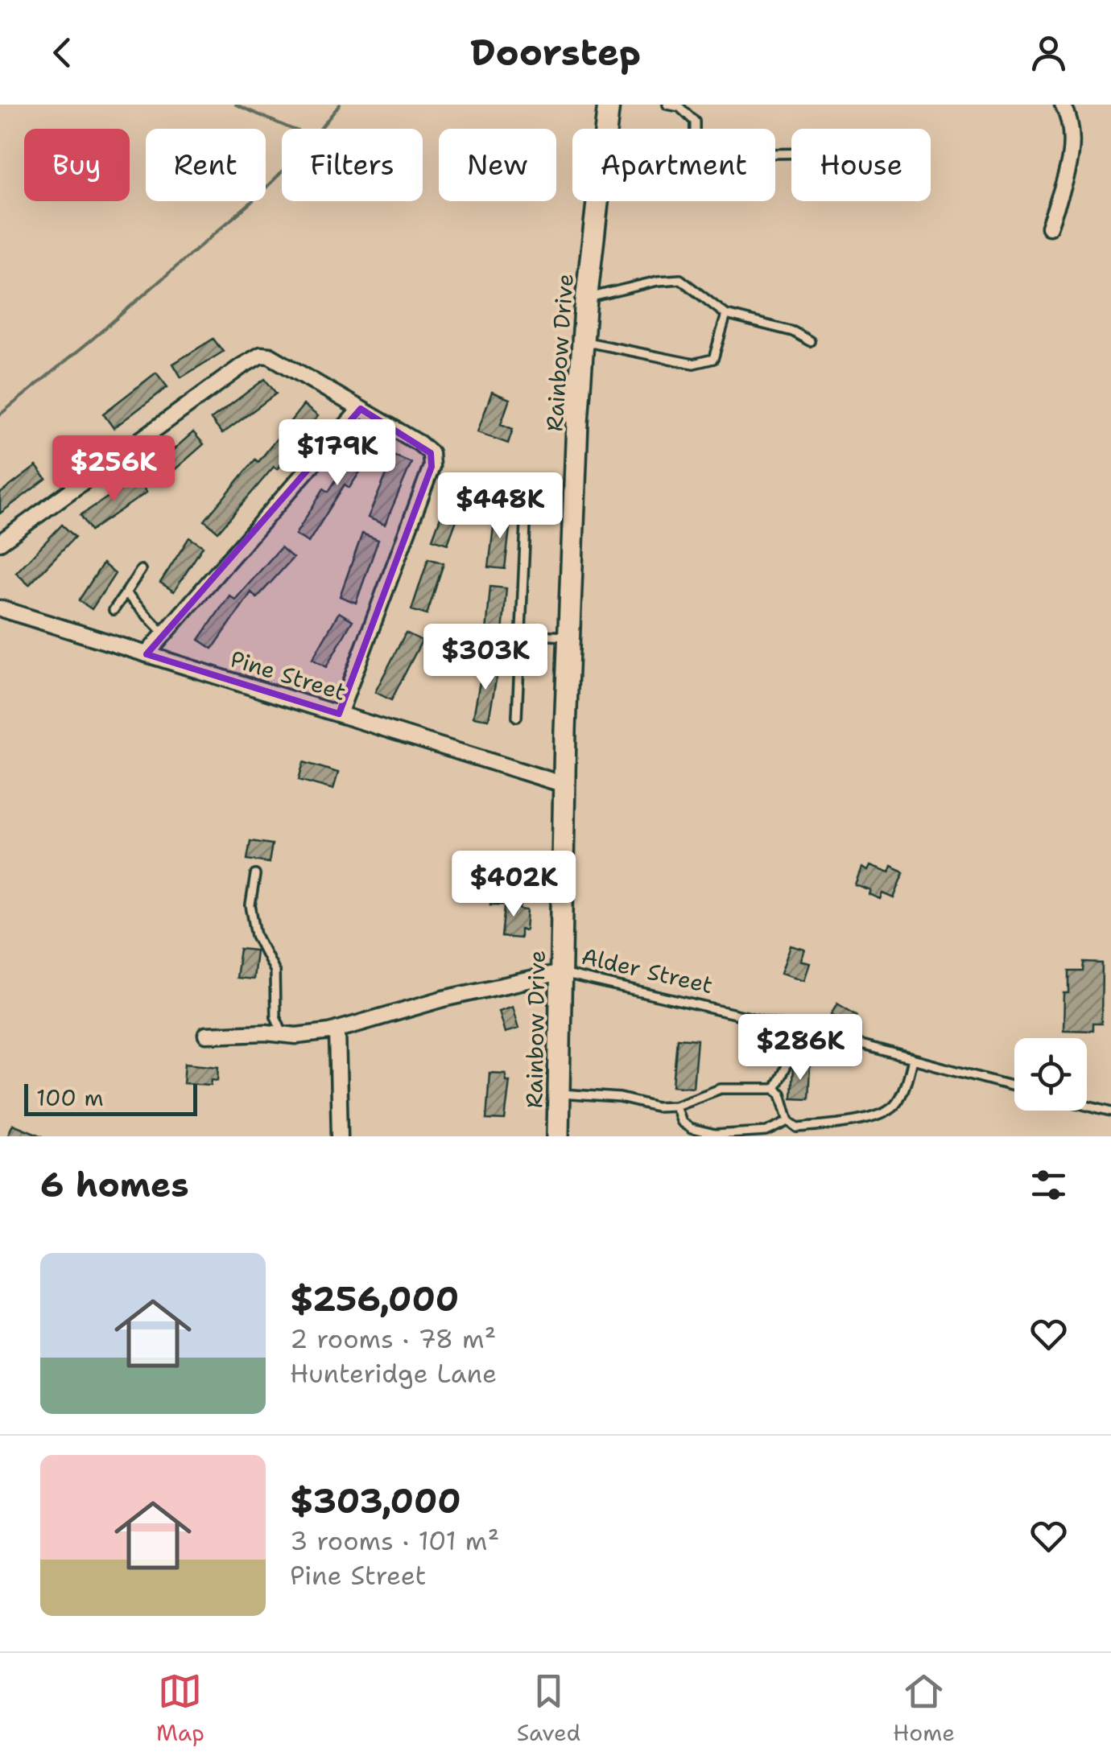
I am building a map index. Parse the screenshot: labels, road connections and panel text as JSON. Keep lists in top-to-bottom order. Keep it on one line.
{"streets":{"street":["Rainbow Drive","Pine Street","Alder Street"]},"crossings":[["Rainbow Drive","Pine Street"],["Rainbow Drive","Alder Street"]],"scale_bar":"100 m","page":{"header":"Doorstep","chip":["Buy","Rent","Filters","New","Apartment","House"],"price":["$179K","$256K","$448K","$303K","$402K","$286K"],"scale":"100 m","heading":"6 homes","list":[{"name":"$256,000","note":"2 rooms · 78 m² · Hunteridge Lane"},{"name":"$303,000","note":"3 rooms · 101 m² · Pine Street"}],"tabs":["Map","Saved","Home"]}}
